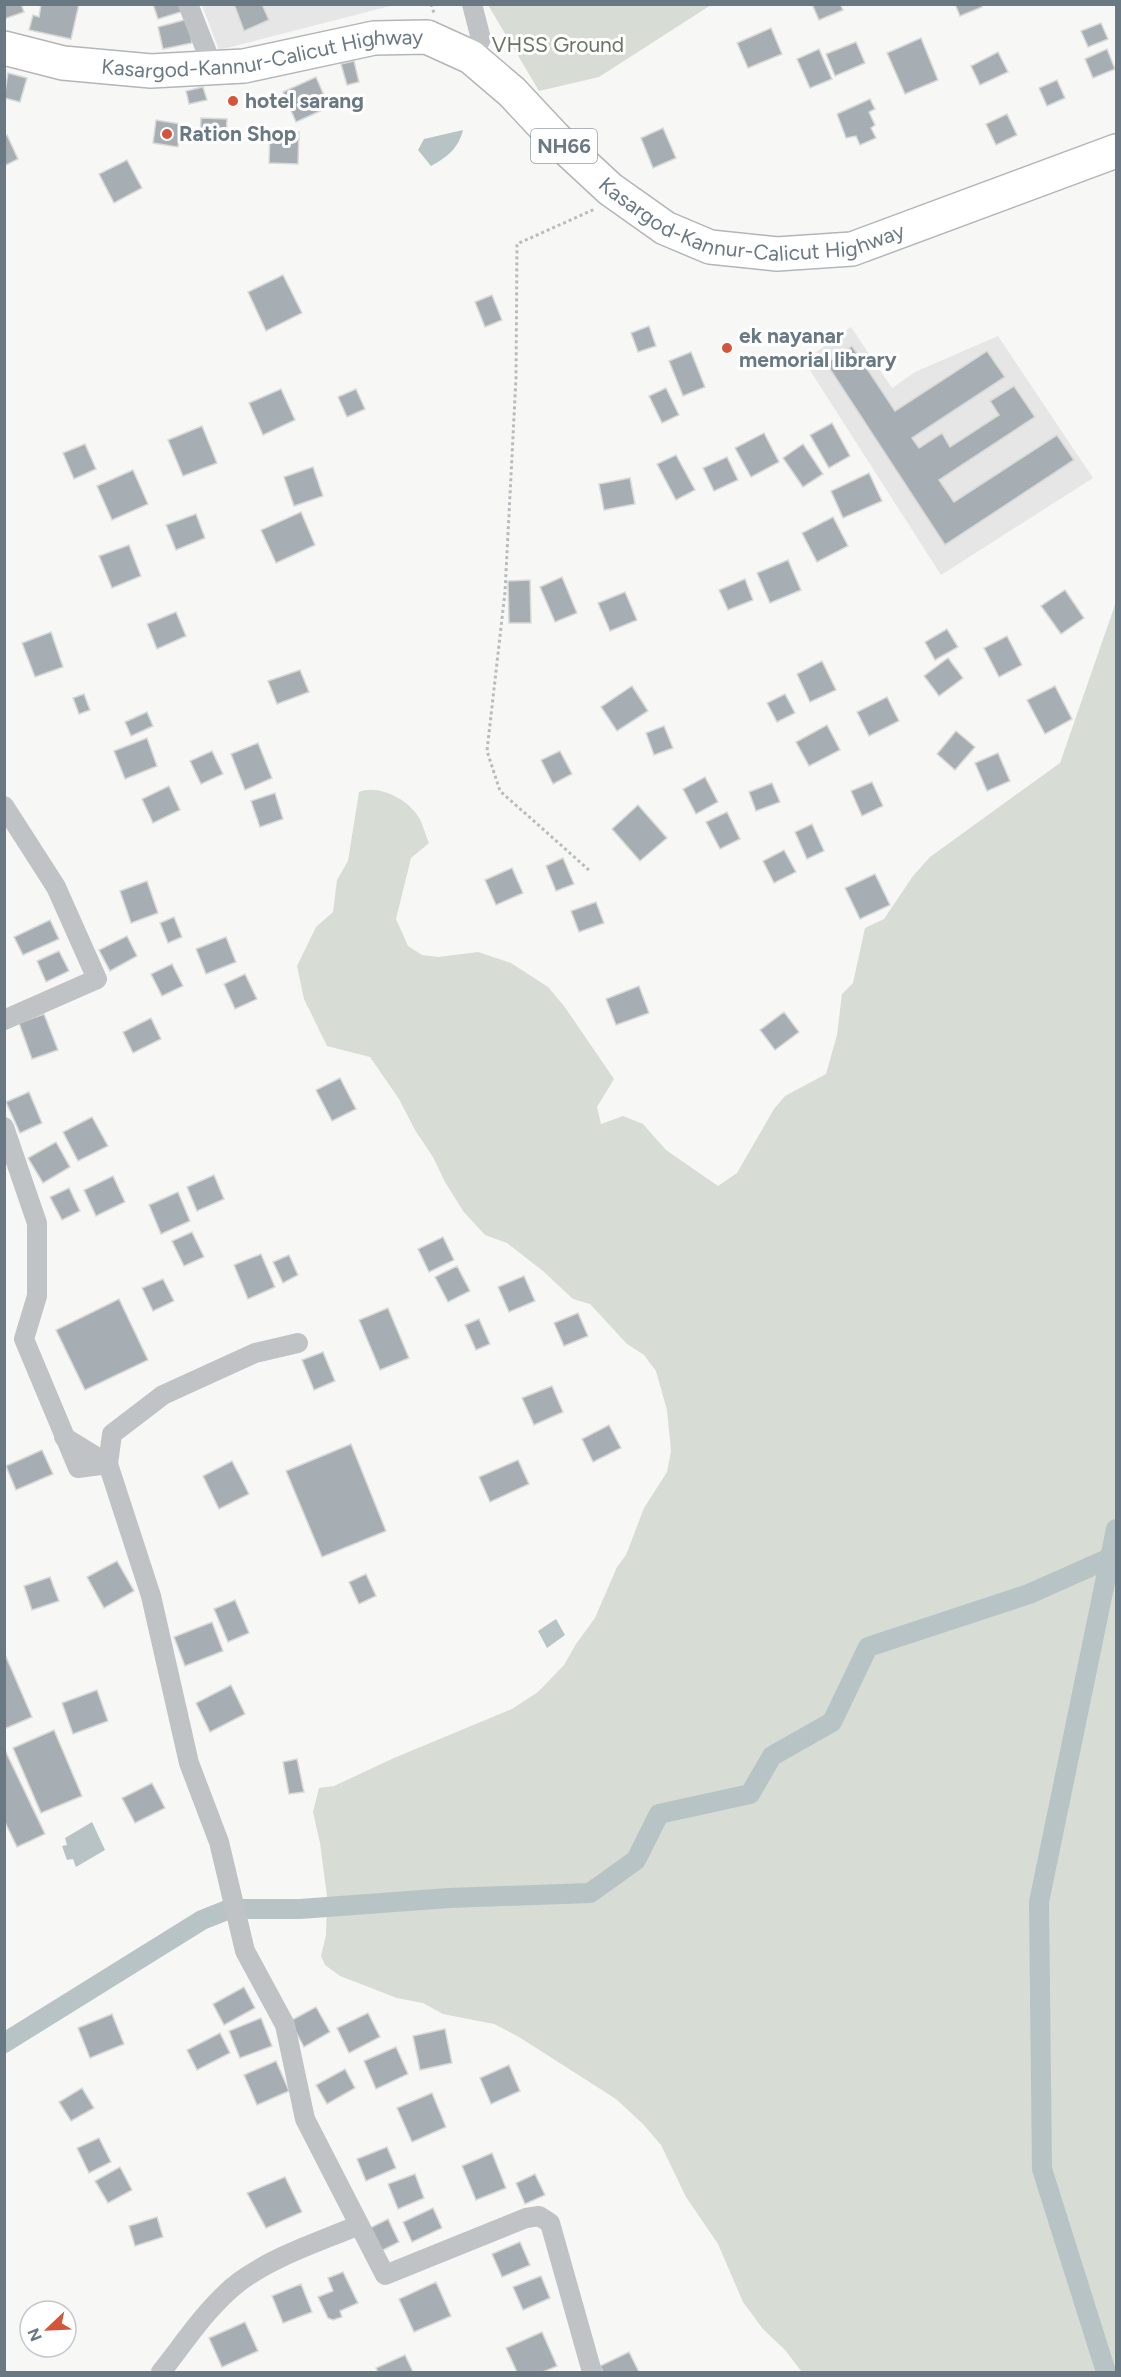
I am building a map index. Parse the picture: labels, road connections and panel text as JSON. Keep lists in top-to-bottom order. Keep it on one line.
{"streets":{"highway":["Kasargod-Kannur-Calicut Highway","NH66"]},"parks":["VHSS Ground"],"places":["hotel sarang","Ration Shop","ek nayanar memorial library"],"north":"bottom left"}
